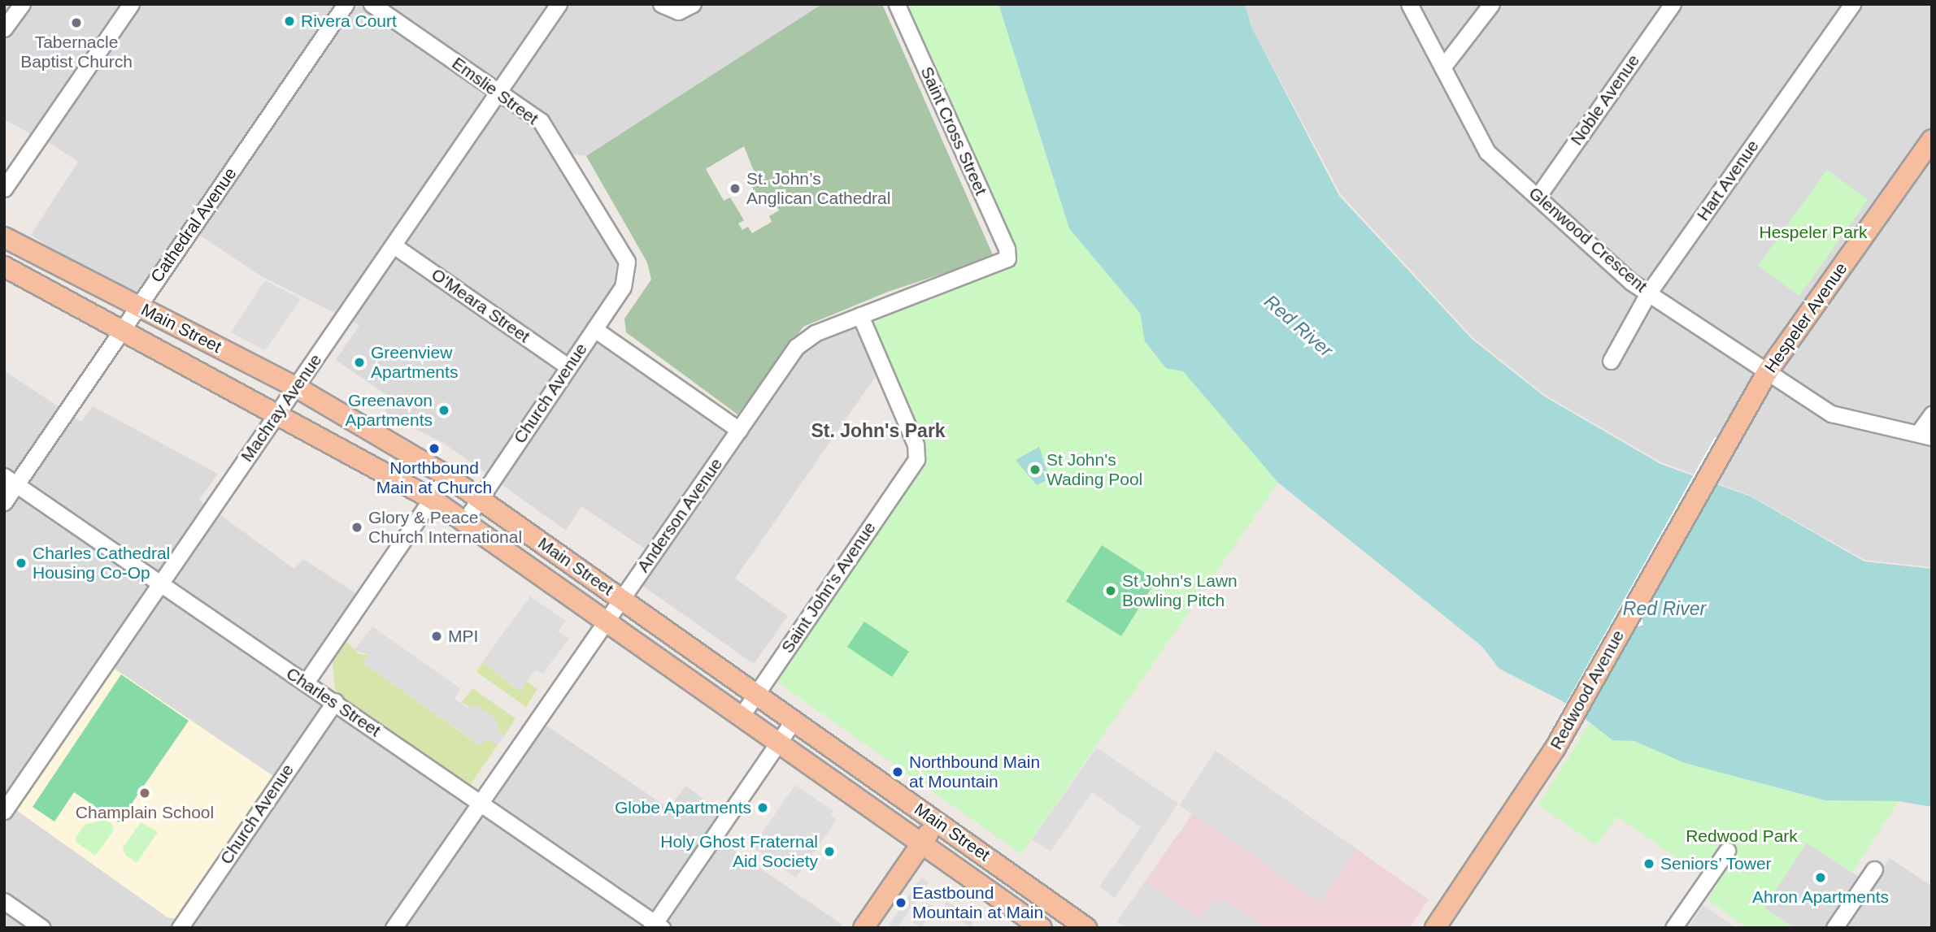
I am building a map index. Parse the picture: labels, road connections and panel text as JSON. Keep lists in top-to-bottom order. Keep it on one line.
{"streets":{"main road":["Hespeler Avenue","Main Street","Redwood Avenue"],"street":["Emslie Street","Noble Avenue","Saint Cross Street","Hart Avenue","Cathedral Avenue","Glenwood Crescent","O'Meara Street","Church Avenue","Machray Avenue","Anderson Avenue","Saint John's Avenue","Charles Street"]},"crossings":[["Emslie Street","Church Avenue"],["Emslie Street","Machray Avenue"],["Noble Avenue","Glenwood Crescent"],["Saint Cross Street","Anderson Avenue"],["Hart Avenue","Glenwood Crescent"],["Cathedral Avenue","Main Street"],["Cathedral Avenue","Charles Street"],["Glenwood Crescent","Hespeler Avenue"],["O'Meara Street","Church Avenue"],["O'Meara Street","Machray Avenue"],["Hespeler Avenue","Redwood Avenue"],["Main Street","Church Avenue"],["Main Street","Machray Avenue"],["Main Street","Anderson Avenue"],["Main Street","Saint John's Avenue"],["Church Avenue","Charles Street"],["Machray Avenue","Charles Street"],["Anderson Avenue","Saint John's Avenue"],["Anderson Avenue","Charles Street"]],"districts":["St. John's Park"],"water":["Red River"],"parks":["Hespeler Park","Redwood Park"],"places":["Rivera Court","Tabernacle Baptist Church","St. John’s Anglican Cathedral","Greenview Apartments","Greenavon Apartments","Northbound Main at Church","St John's Wading Pool","Glory & Peace Church International","Charles Cathedral Housing Co-Op","St John's Lawn Bowling Pitch","MPI","Northbound Main at Mountain","Champlain School","Globe Apartments","Holy Ghost Fraternal Aid Society","Seniors’ Tower","Ahron Apartments","Eastbound Mountain at Main"]}
